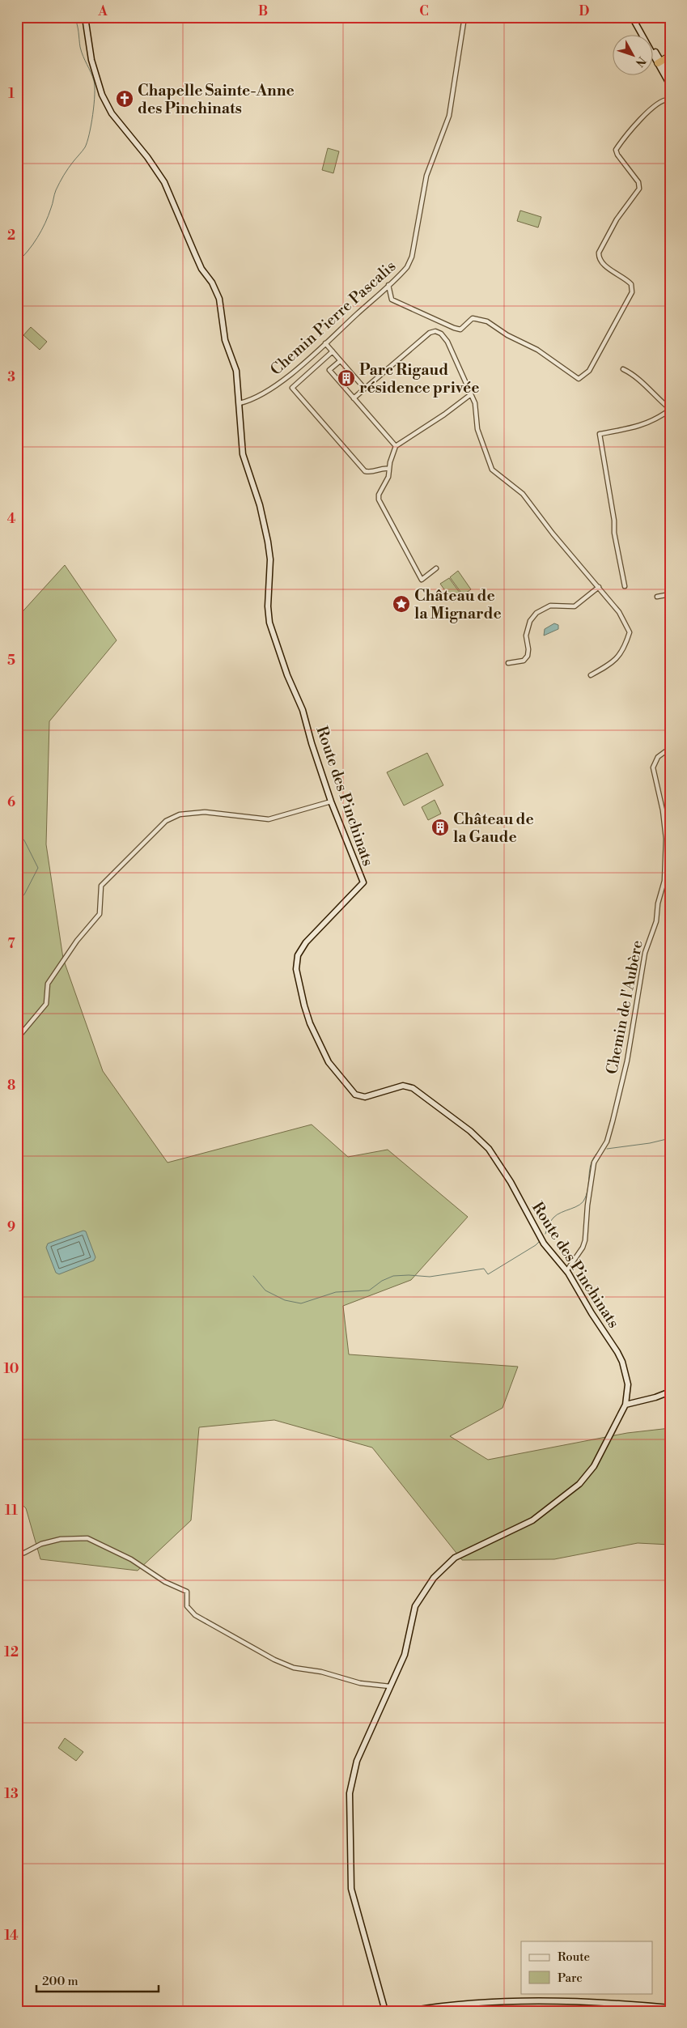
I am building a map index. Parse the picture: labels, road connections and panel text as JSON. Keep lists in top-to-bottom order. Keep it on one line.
{"streets":{"street":["Chemin Pierre Pascalis","Route des Pinchinats","Chemin de l'Aubère"]},"crossings":[["Chemin Pierre Pascalis","Route des Pinchinats"],["Route des Pinchinats","Chemin de l'Aubère"]],"places":{"church":["Chapelle Sainte-Anne des Pinchinats"],"building":["Parc Rigaud résidence privée","Château de la Gaude"],"place":["Château de la Mignarde"]},"legend":["Route","Parc"],"scale_bar":"200 m","north":"bottom right","grid":{"columns":["A","B","C","D"],"rows":["1","2","3","4","5","6","7","8","9","10","11","12","13","14"]}}
